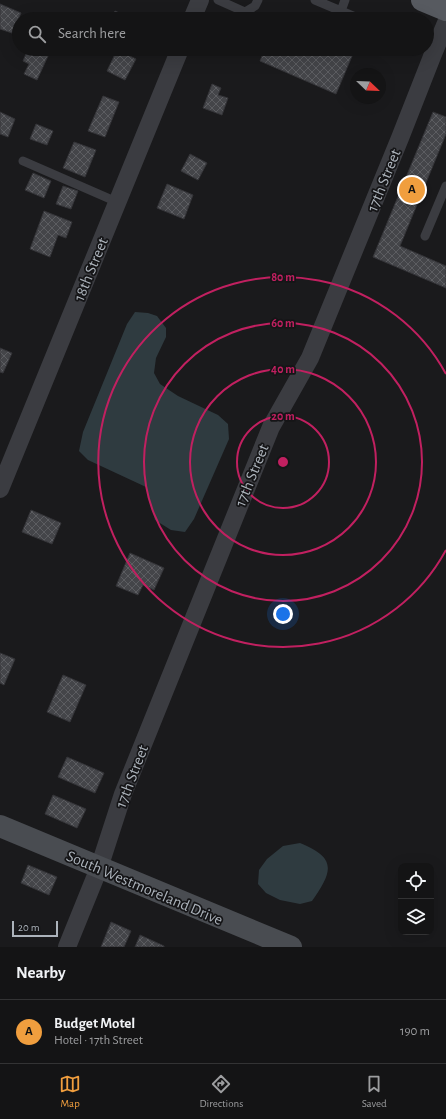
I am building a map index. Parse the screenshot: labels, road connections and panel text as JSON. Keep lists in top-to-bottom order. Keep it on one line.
{"streets":{"street":["17th Street","18th Street","South Westmoreland Drive"]},"crossings":[["17th Street","South Westmoreland Drive"]],"scale_bar":"20 m","north":"bottom right","page":{"search":"Search here","pins":"A","scale":"20 m","heading":"Nearby","list":[{"mark":"A","name":"Budget Motel","note":"Hotel · 17th Street","value":"190 m"}],"nav":["Map","Directions","Saved"]},"rings":["80 m","60 m","40 m","20 m"]}
